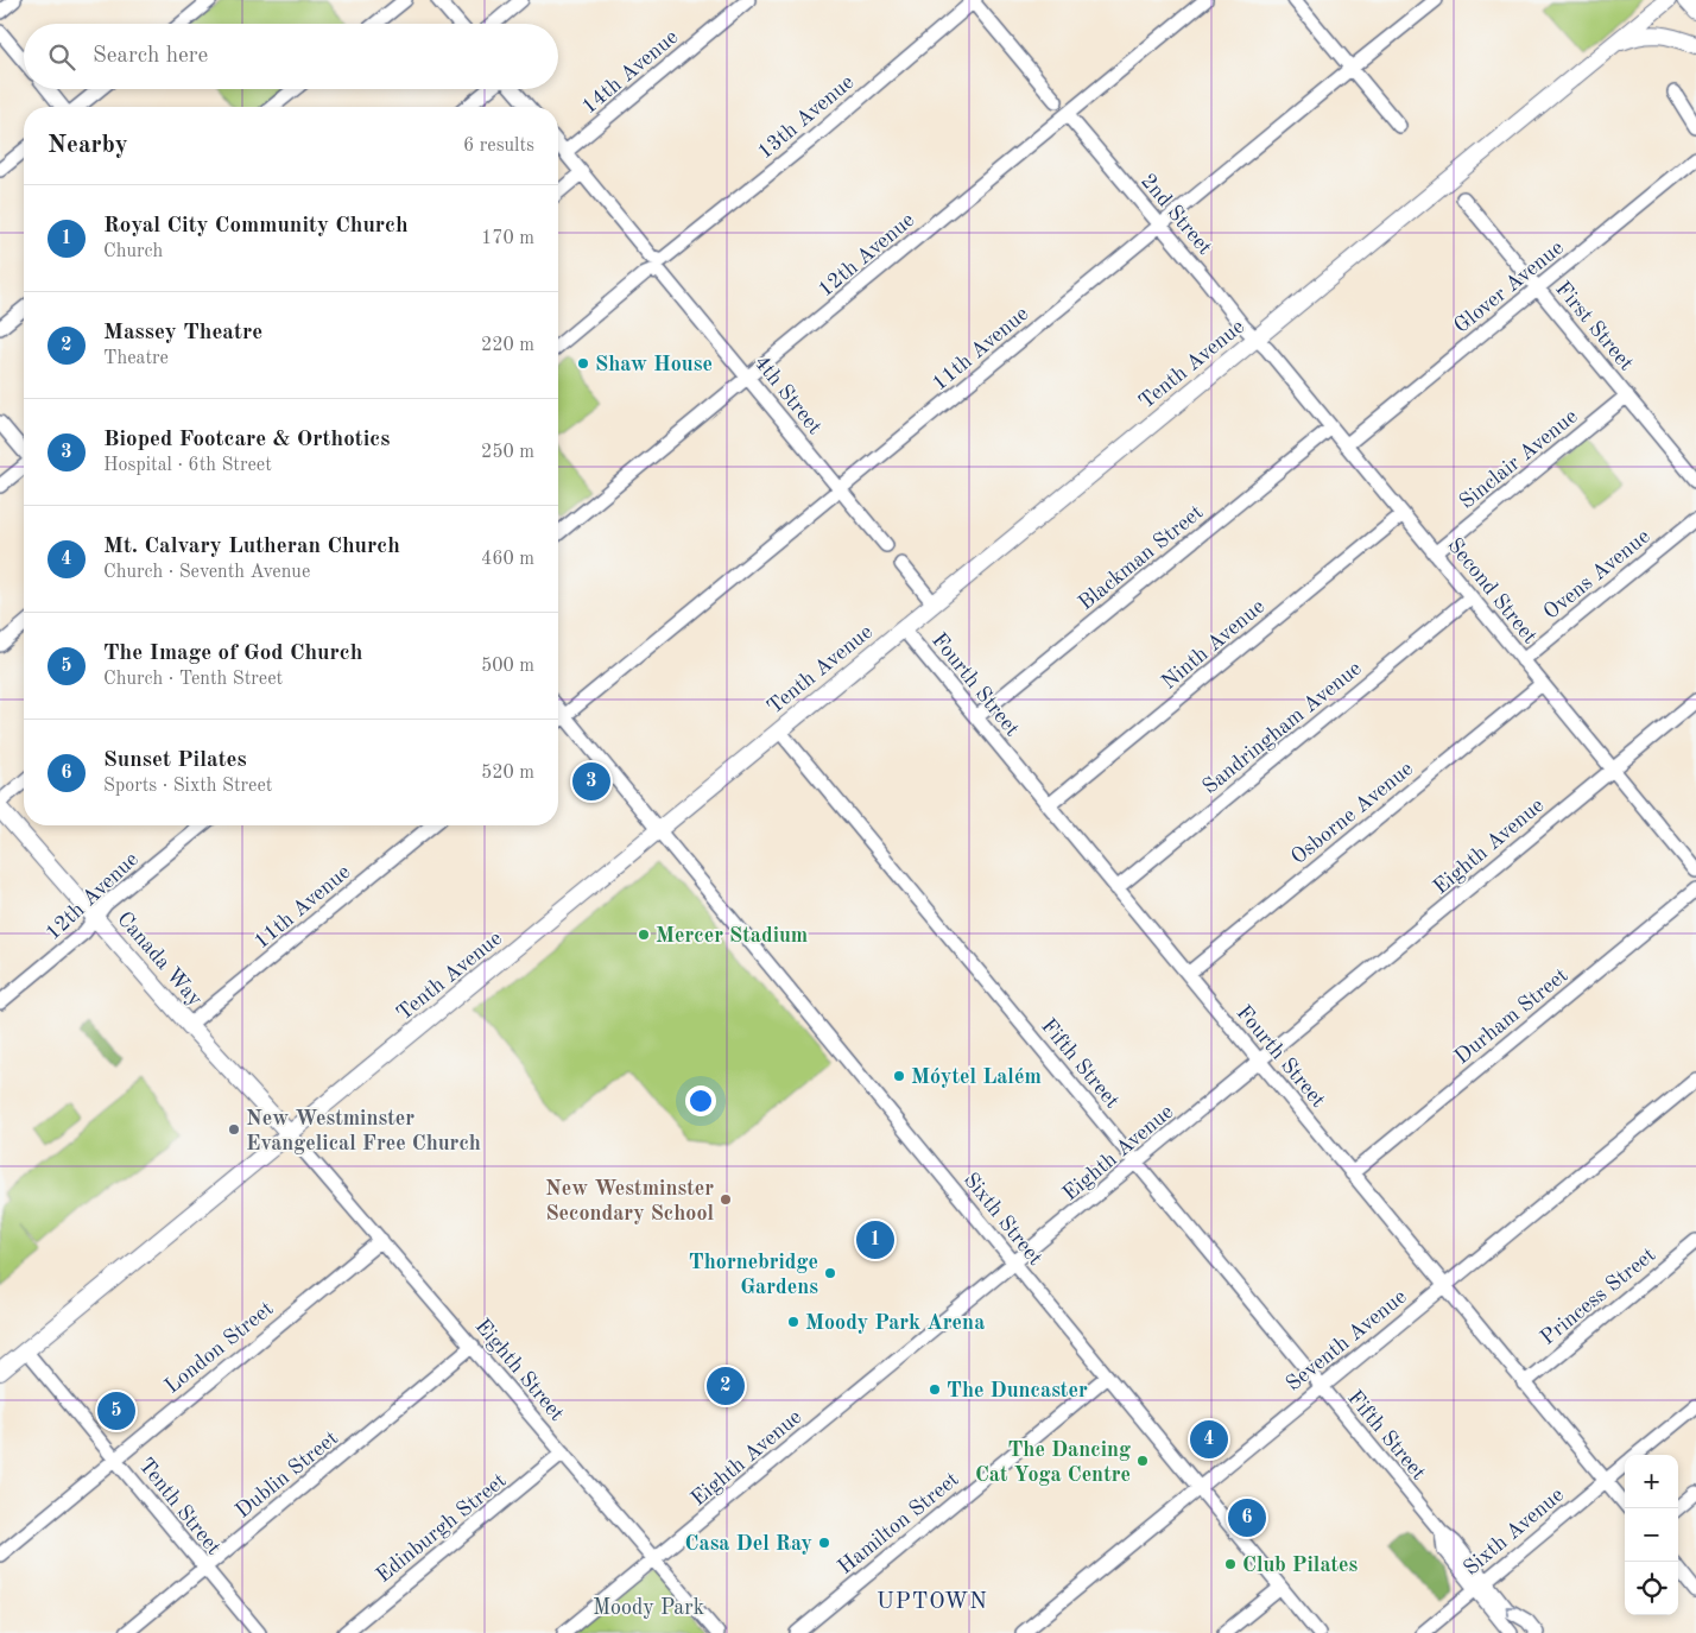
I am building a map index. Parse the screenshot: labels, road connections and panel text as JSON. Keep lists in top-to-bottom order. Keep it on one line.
{"streets":{"main road":["Tenth Avenue","Canada Way"],"street":["14th Avenue","13th Avenue","2nd Street","12th Avenue","Glover Avenue","First Street","11th Avenue","4th Street","Sinclair Avenue","Blackman Street","Ovens Avenue","Second Street","Ninth Avenue","Fourth Street","Sandringham Avenue","Osborne Avenue","Eighth Avenue","Durham Street","Fifth Street","Sixth Street","Princess Street","Seventh Avenue","London Street","Eighth Street","Dublin Street","Tenth Street","Hamilton Street","Edinburgh Street","Sixth Avenue"]},"crossings":[["14th Avenue","4th Street"],["13th Avenue","4th Street"],["2nd Street","12th Avenue"],["2nd Street","11th Avenue"],["2nd Street","Tenth Avenue"],["2nd Street","Second Street"],["12th Avenue","4th Street"],["12th Avenue","Canada Way"],["Glover Avenue","First Street"],["Glover Avenue","Second Street"],["First Street","Sinclair Avenue"],["11th Avenue","4th Street"],["11th Avenue","Canada Way"],["11th Avenue","Sixth Street"],["Tenth Avenue","Second Street"],["Tenth Avenue","Fourth Street"],["Tenth Avenue","Canada Way"],["Tenth Avenue","Fifth Street"],["Tenth Avenue","Sixth Street"],["Tenth Avenue","Eighth Street"],["Tenth Avenue","Tenth Street"],["Sinclair Avenue","Second Street"],["Blackman Street","Second Street"],["Blackman Street","Fourth Street"],["Ovens Avenue","Second Street"],["Second Street","Ninth Avenue"],["Second Street","Sandringham Avenue"],["Second Street","Osborne Avenue"],["Second Street","Eighth Avenue"],["Ninth Avenue","Fourth Street"],["Fourth Street","Sandringham Avenue"],["Fourth Street","Osborne Avenue"],["Fourth Street","Eighth Avenue"],["Fourth Street","Durham Street"],["Fourth Street","Princess Street"],["Fourth Street","Seventh Avenue"],["Fourth Street","Sixth Avenue"],["Eighth Avenue","Fifth Street"],["Eighth Avenue","Sixth Street"],["Eighth Avenue","Eighth Street"],["Canada Way","Eighth Street"],["Fifth Street","Seventh Avenue"],["Fifth Street","Sixth Avenue"],["Sixth Street","Seventh Avenue"],["Sixth Street","Hamilton Street"],["London Street","Eighth Street"],["London Street","Tenth Street"],["Eighth Street","Dublin Street"],["Eighth Street","Edinburgh Street"],["Dublin Street","Tenth Street"]],"districts":["UPTOWN"],"parks":["Moody Park"],"places":["Shaw House","Mercer Stadium","Móytel Lalém","New Westminster Evangelical Free Church","New Westminster Secondary School","Thornebridge Gardens","Moody Park Arena","The Duncaster","The Dancing Cat Yoga Centre","Casa Del Ray","Club Pilates"],"page":{"search":"Search here","heading":["Nearby","6 results"],"list":[{"mark":"1","name":"Royal City Community Church","note":"Church","value":"170 m"},{"mark":"2","name":"Massey Theatre","note":"Theatre","value":"220 m"},{"mark":"3","name":"Bioped Footcare & Orthotics","note":"Hospital · 6th Street","value":"250 m"},{"mark":"4","name":"Mt. Calvary Lutheran Church","note":"Church · Seventh Avenue","value":"460 m"},{"mark":"5","name":"The Image of God Church","note":"Church · Tenth Street","value":"500 m"},{"mark":"6","name":"Sunset Pilates","note":"Sports · Sixth Street","value":"520 m"}],"pins":["3","1","2","5","4","6"],"map_buttons":["+","−"]}}
